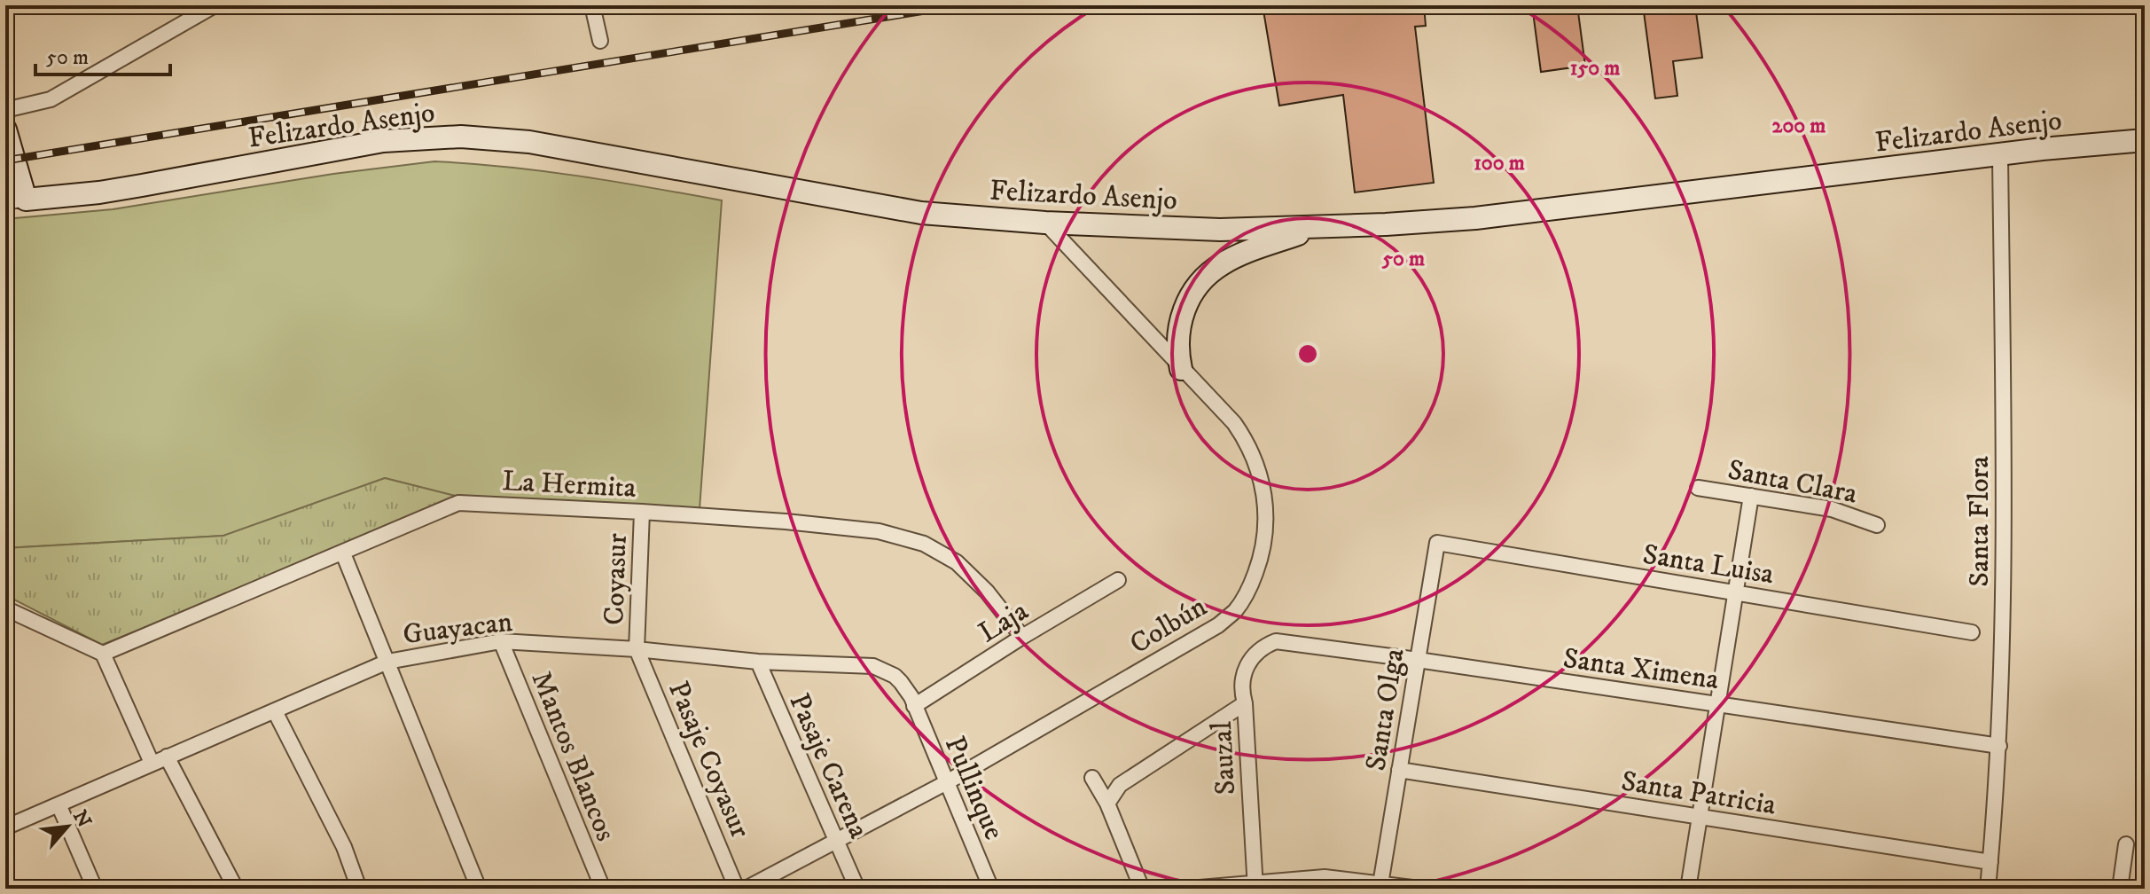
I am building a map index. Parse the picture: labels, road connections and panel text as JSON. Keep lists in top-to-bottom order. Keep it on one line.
{"streets":{"street":["Felizardo Asenjo","Santa Clara","La Hermita","Santa Flora","Santa Luisa","Coyasur","Laja","Colbún","Guayacan","Santa Ximena","Santa Olga","Mantos Blancos","Sauzal","Pasaje Coyasur","Pasaje Carena","Pullinque","Santa Patricia"]},"crossings":[["Felizardo Asenjo","Santa Flora"],["Felizardo Asenjo","Colbún"],["La Hermita","Coyasur"],["La Hermita","Laja"],["Santa Flora","Santa Ximena"],["Santa Flora","Santa Patricia"],["Santa Luisa","Santa Olga"],["Coyasur","Guayacan"],["Coyasur","Pasaje Coyasur"],["Laja","Guayacan"],["Laja","Pullinque"],["Colbún","Pasaje Carena"],["Colbún","Pullinque"],["Guayacan","Mantos Blancos"],["Guayacan","Pasaje Coyasur"],["Guayacan","Pasaje Carena"],["Guayacan","Pullinque"],["Santa Ximena","Santa Olga"],["Santa Ximena","Sauzal"],["Santa Olga","Santa Patricia"]],"scale_bar":"50 m","north":"top right","rings":["150 m","200 m","100 m","50 m"]}
